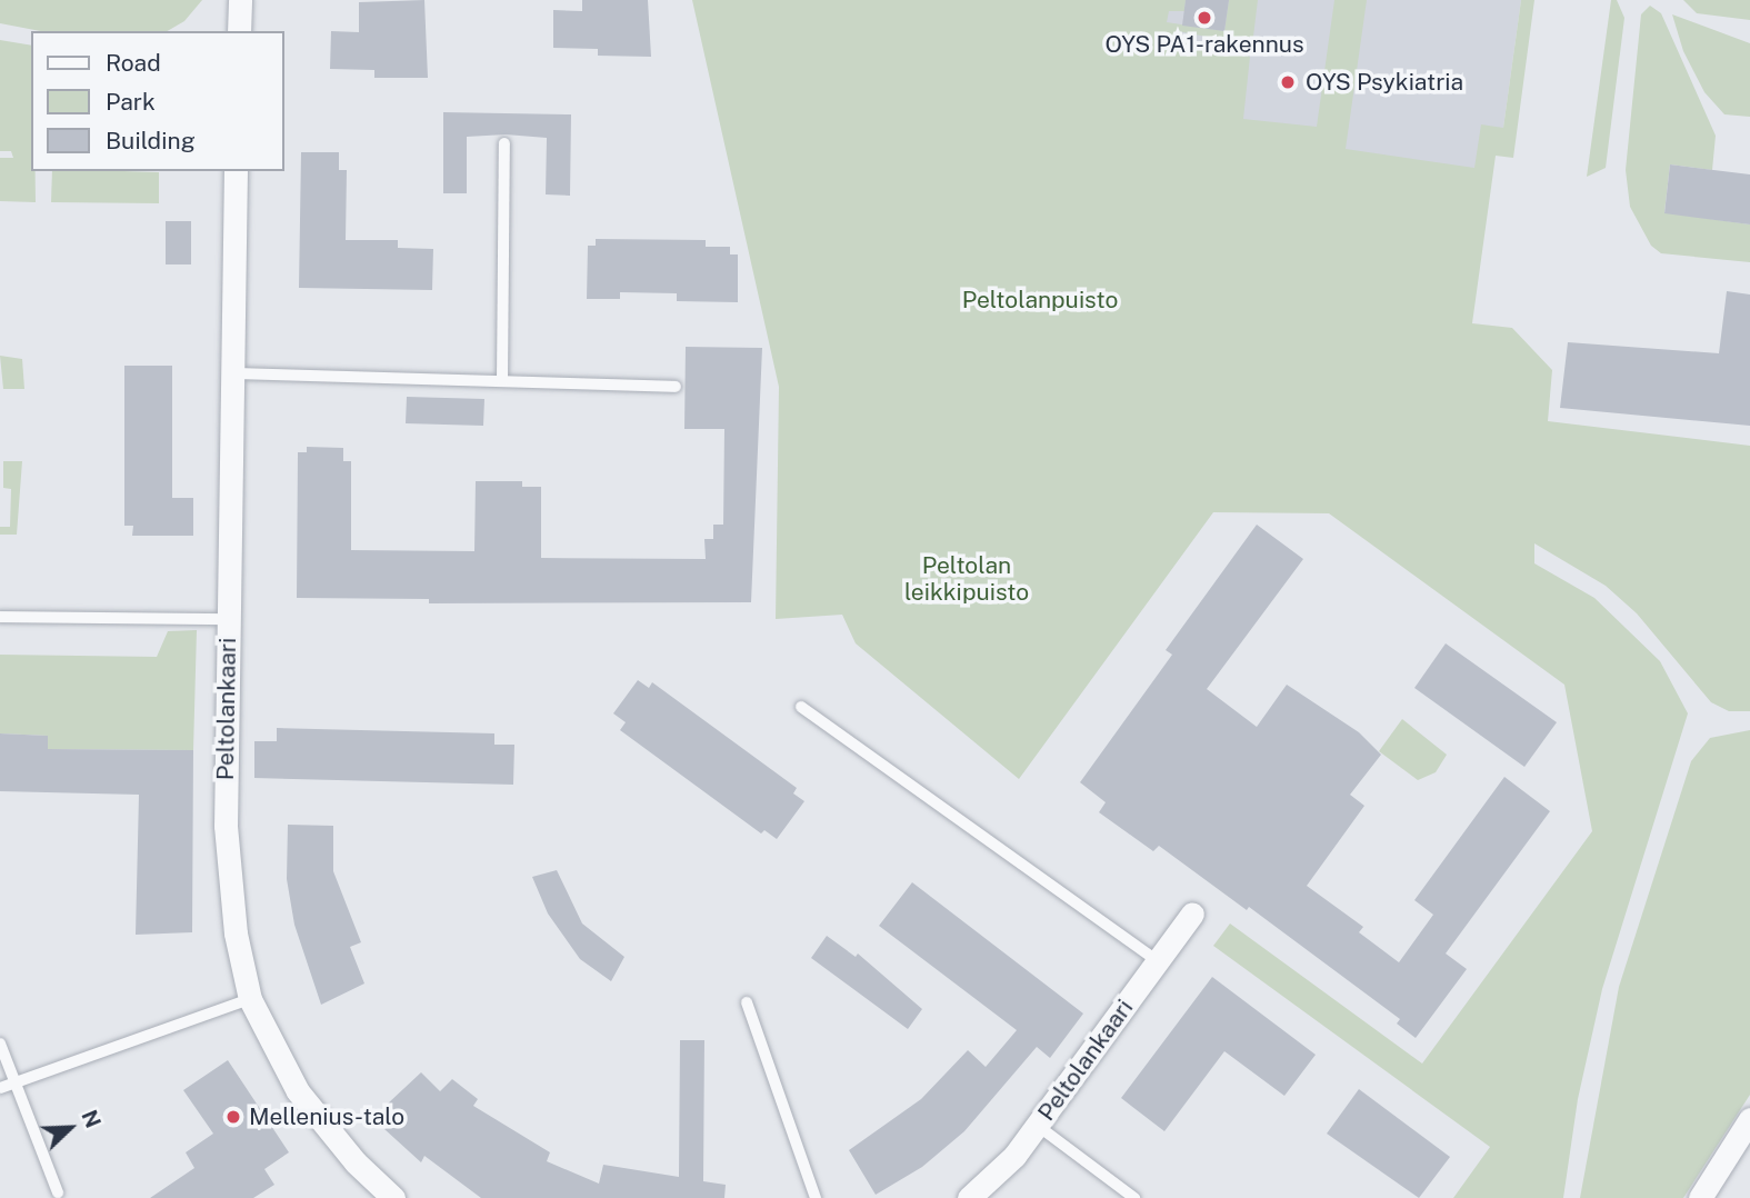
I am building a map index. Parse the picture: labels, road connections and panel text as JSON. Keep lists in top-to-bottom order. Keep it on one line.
{"streets":{"street":["Peltolankaari"]},"parks":["Peltolanpuisto","Peltolan leikkipuisto"],"places":["OYS PA1-rakennus","OYS Psykiatria","Mellenius-talo"],"legend":["Road","Park","Building"],"north":"top right"}
